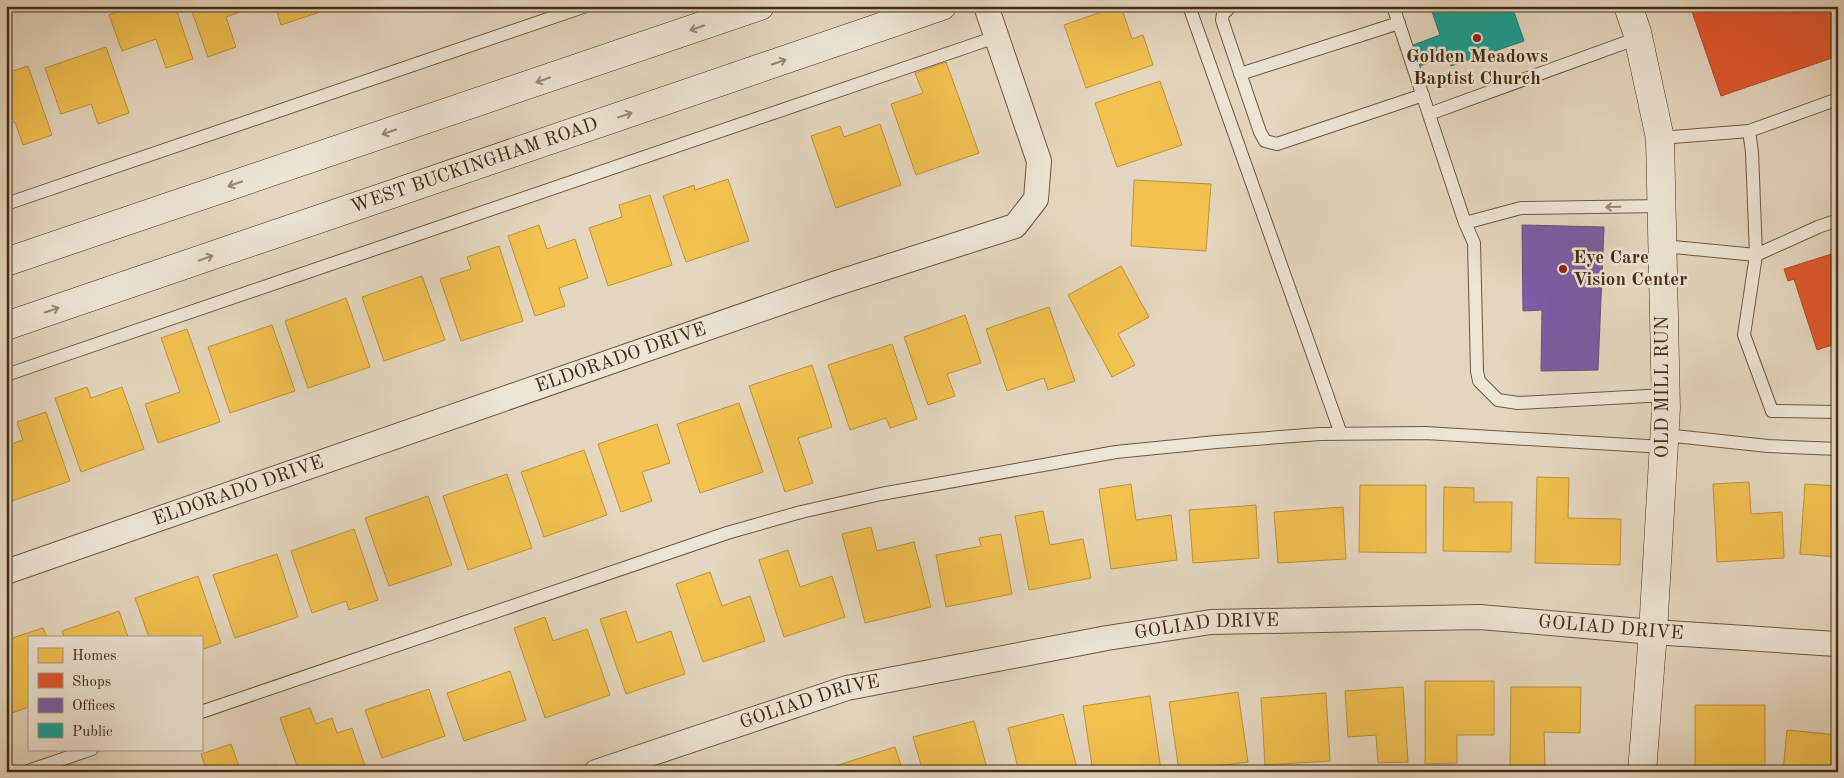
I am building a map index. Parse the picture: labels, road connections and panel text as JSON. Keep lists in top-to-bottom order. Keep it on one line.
{"streets":{"main road":["WEST BUCKINGHAM ROAD","OLD MILL RUN"],"street":["ELDORADO DRIVE","GOLIAD DRIVE"]},"crossings":[["OLD MILL RUN","GOLIAD DRIVE"]],"places":["Golden Meadows Baptist Church","Eye Care Vision Center"],"legend":["Homes","Shops","Offices","Public"]}
